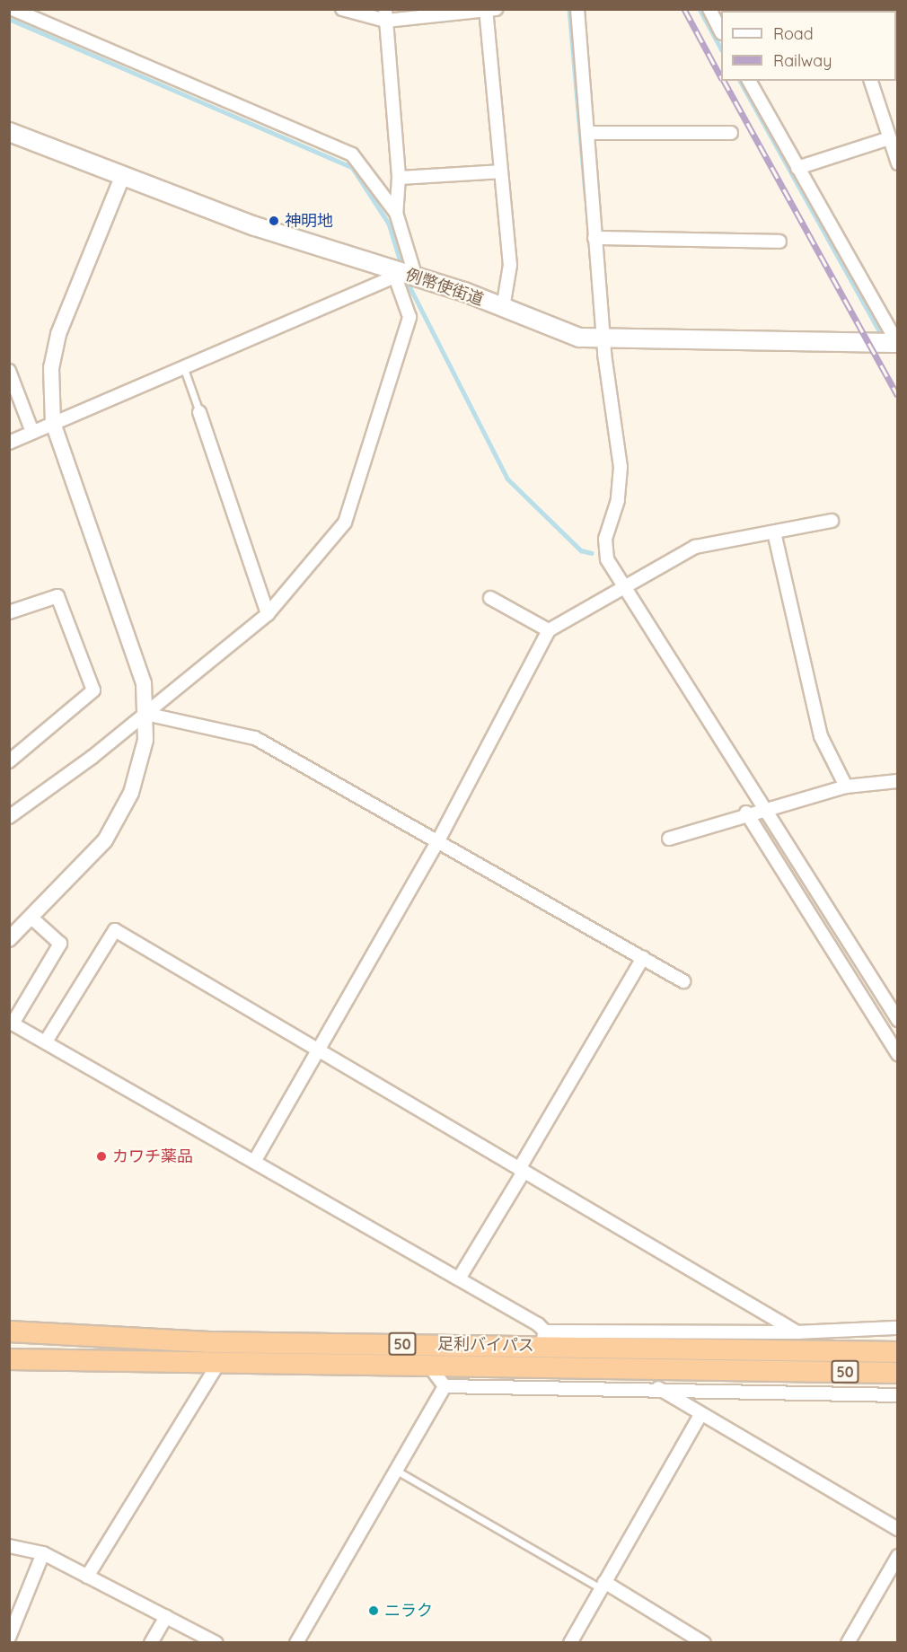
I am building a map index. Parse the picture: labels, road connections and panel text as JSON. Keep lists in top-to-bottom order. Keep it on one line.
{"streets":{"highway":["50","足利バイパス"],"main road":["例幣使街道"]},"places":["神明地","カワチ薬品","ニラク"],"legend":["Road","Railway"]}
